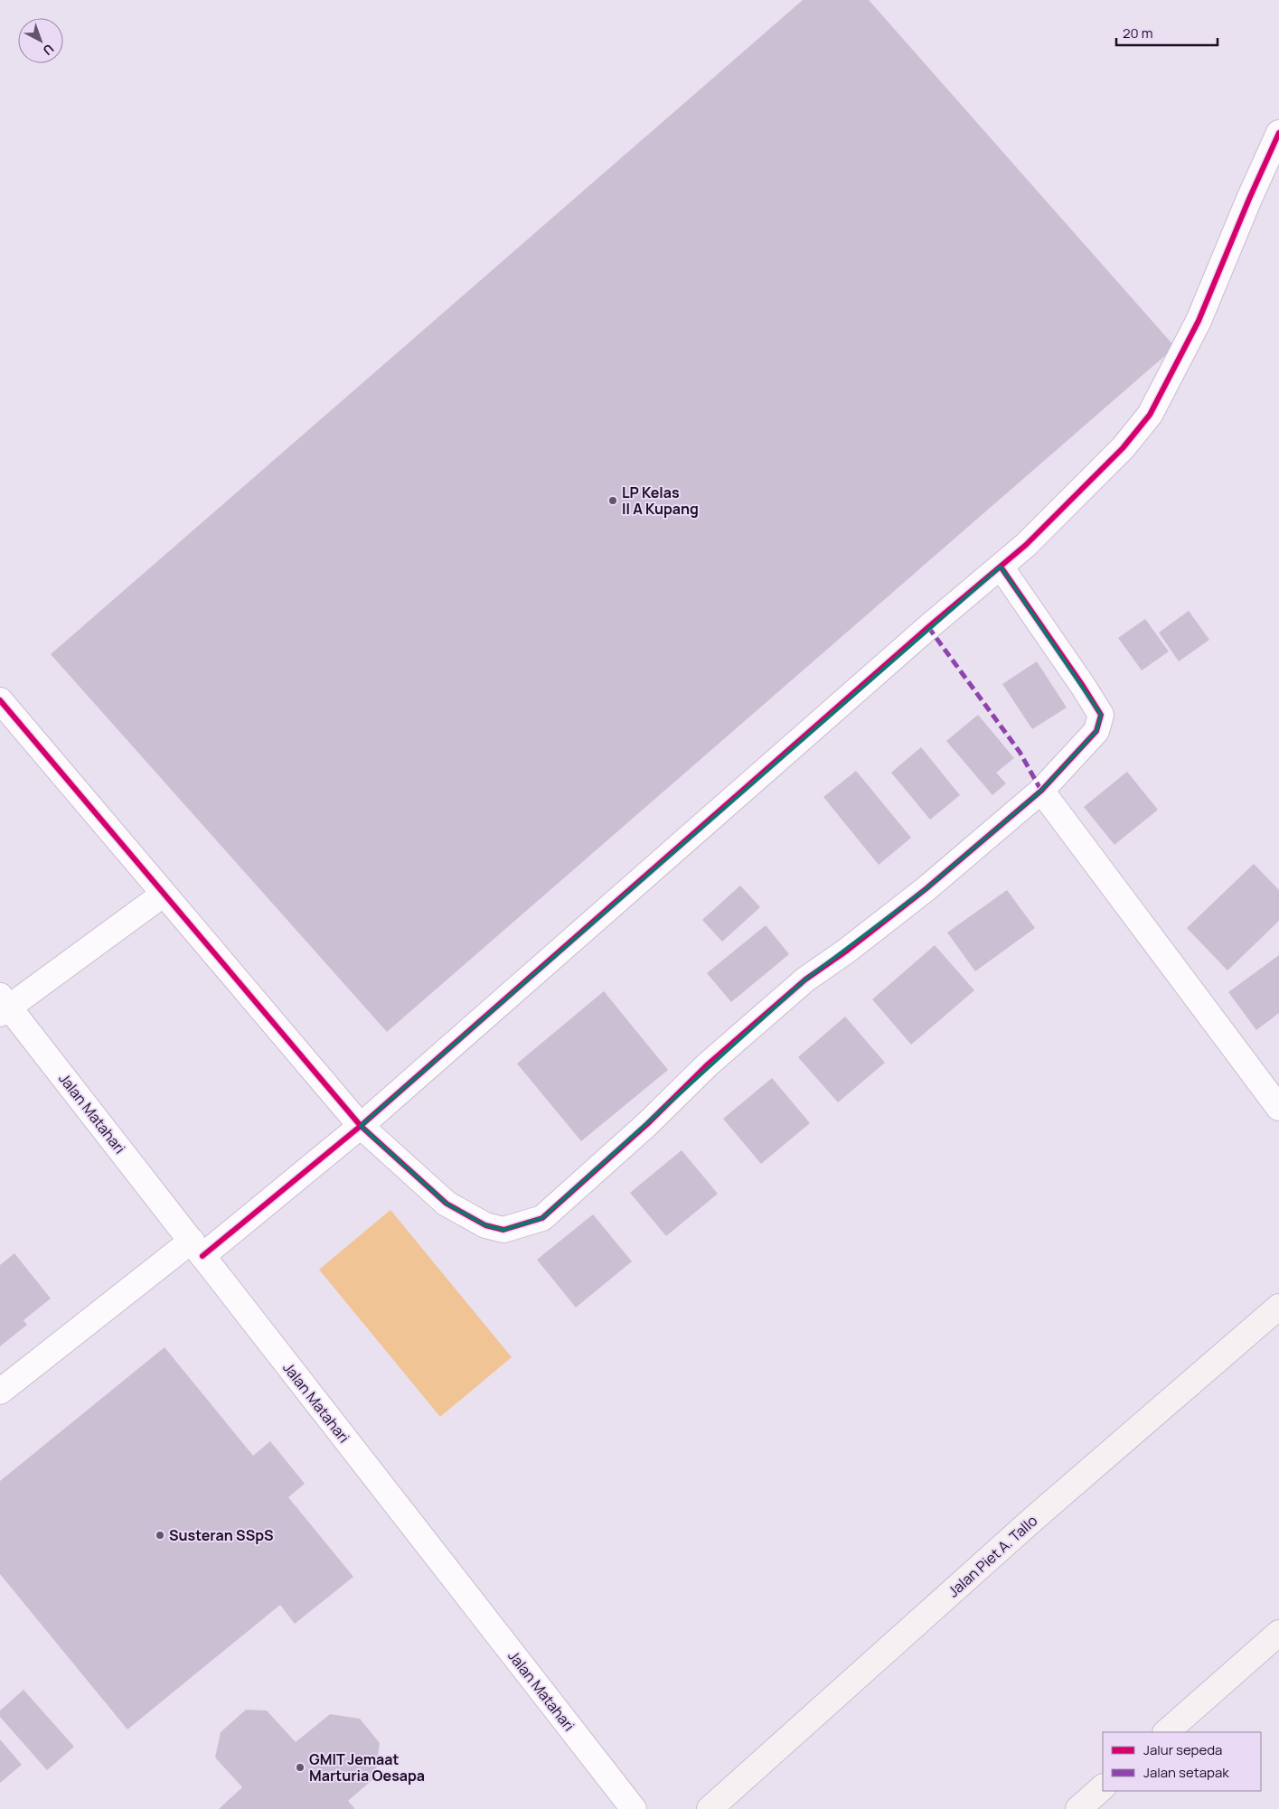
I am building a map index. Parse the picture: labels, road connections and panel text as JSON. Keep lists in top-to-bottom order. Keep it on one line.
{"streets":{"main road":["Jalan Piet A. Tallo"],"street":["Jalan Matahari"]},"places":["LP Kelas II A Kupang","Susteran SSpS","GMIT Jemaat Marturia Oesapa"],"legend":["Jalur sepeda","Jalan setapak"],"scale_bar":"20 m","north":"bottom right"}
